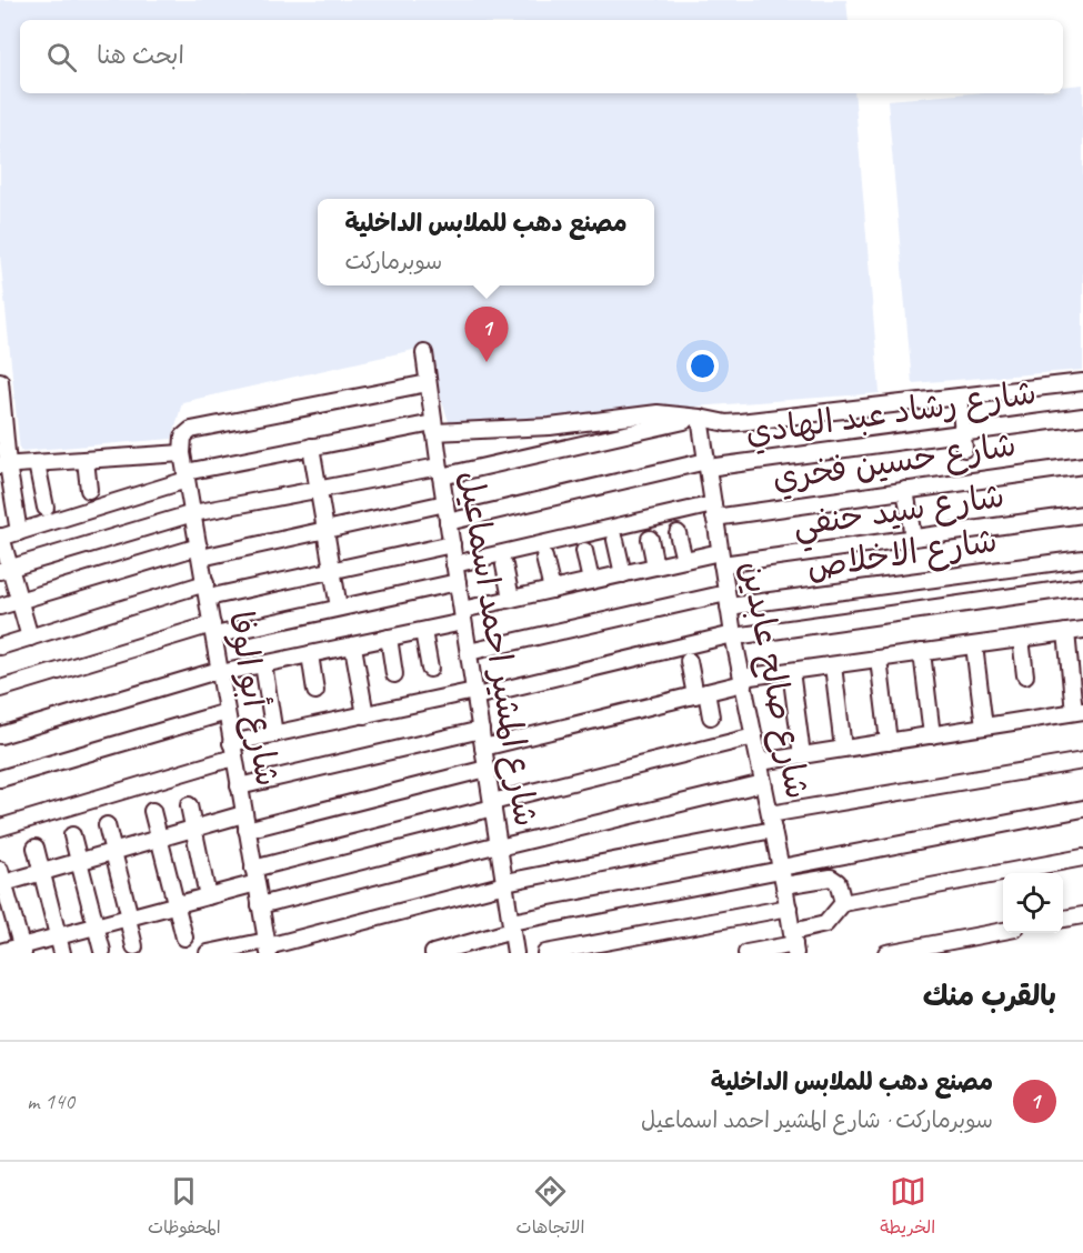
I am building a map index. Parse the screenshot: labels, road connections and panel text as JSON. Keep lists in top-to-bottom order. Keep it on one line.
{"streets":{"street":["شارع رشاد عبد الهادي","شارع حسين فخري","شارع سيد حنفي","شارع الاخلاص","شارع المشير احمد اسماعيل","شارع صالح عابدين","شارع أبو الوفا"]},"crossings":[["شارع رشاد عبد الهادي","شارع المشير احمد اسماعيل"],["شارع رشاد عبد الهادي","شارع صالح عابدين"],["شارع حسين فخري","شارع المشير احمد اسماعيل"],["شارع حسين فخري","شارع صالح عابدين"],["شارع سيد حنفي","شارع المشير احمد اسماعيل"],["شارع سيد حنفي","شارع صالح عابدين"],["شارع سيد حنفي","شارع أبو الوفا"],["شارع الاخلاص","شارع المشير احمد اسماعيل"],["شارع الاخلاص","شارع صالح عابدين"]],"page":{"search":"ابحث هنا","popup":["مصنع دهب للملابس الداخلية","سوبرماركت"],"pins":"1","heading":"بالقرب منك","list":[{"mark":"1","name":"مصنع دهب للملابس الداخلية","note":"سوبرماركت · شارع المشير احمد اسماعيل","value":"140 m"}],"nav":["الخريطة","الاتجاهات","المحفوظات"]}}
